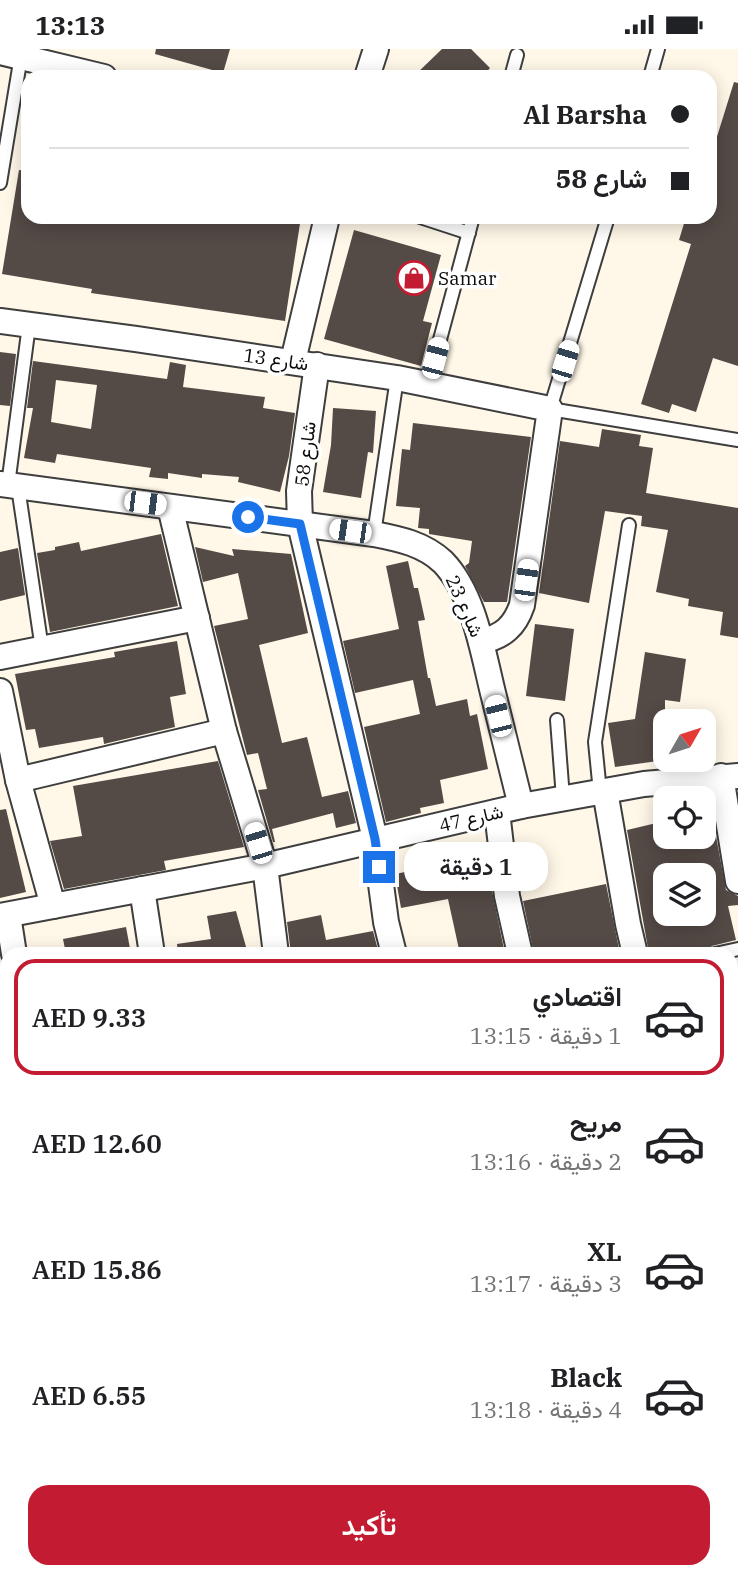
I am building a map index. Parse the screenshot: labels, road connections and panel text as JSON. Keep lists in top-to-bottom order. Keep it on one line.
{"streets":{"street":["شارع 13","شارع 58","شارع 23","شارع 47"]},"crossings":[["شارع 13","شارع 58"],["شارع 58","شارع 23"],["شارع 58","شارع 47"],["شارع 23","شارع 47"]],"places":{"shop":["Samar"]},"north":"top right","page":{"status":"13:13","banner":["Al Barsha","شارع 58"],"bubble":"1 دقيقة","list":[{"name":"اقتصادي","note":"1 دقيقة · 13:15","value":"AED 9.33"},{"name":"مريح","note":"2 دقيقة · 13:16","value":"AED 12.60"},{"name":"XL","note":"3 دقيقة · 13:17","value":"AED 15.86"},{"name":"Black","note":"4 دقيقة · 13:18","value":"AED 6.55"}],"buttons":"تأكيد"}}
